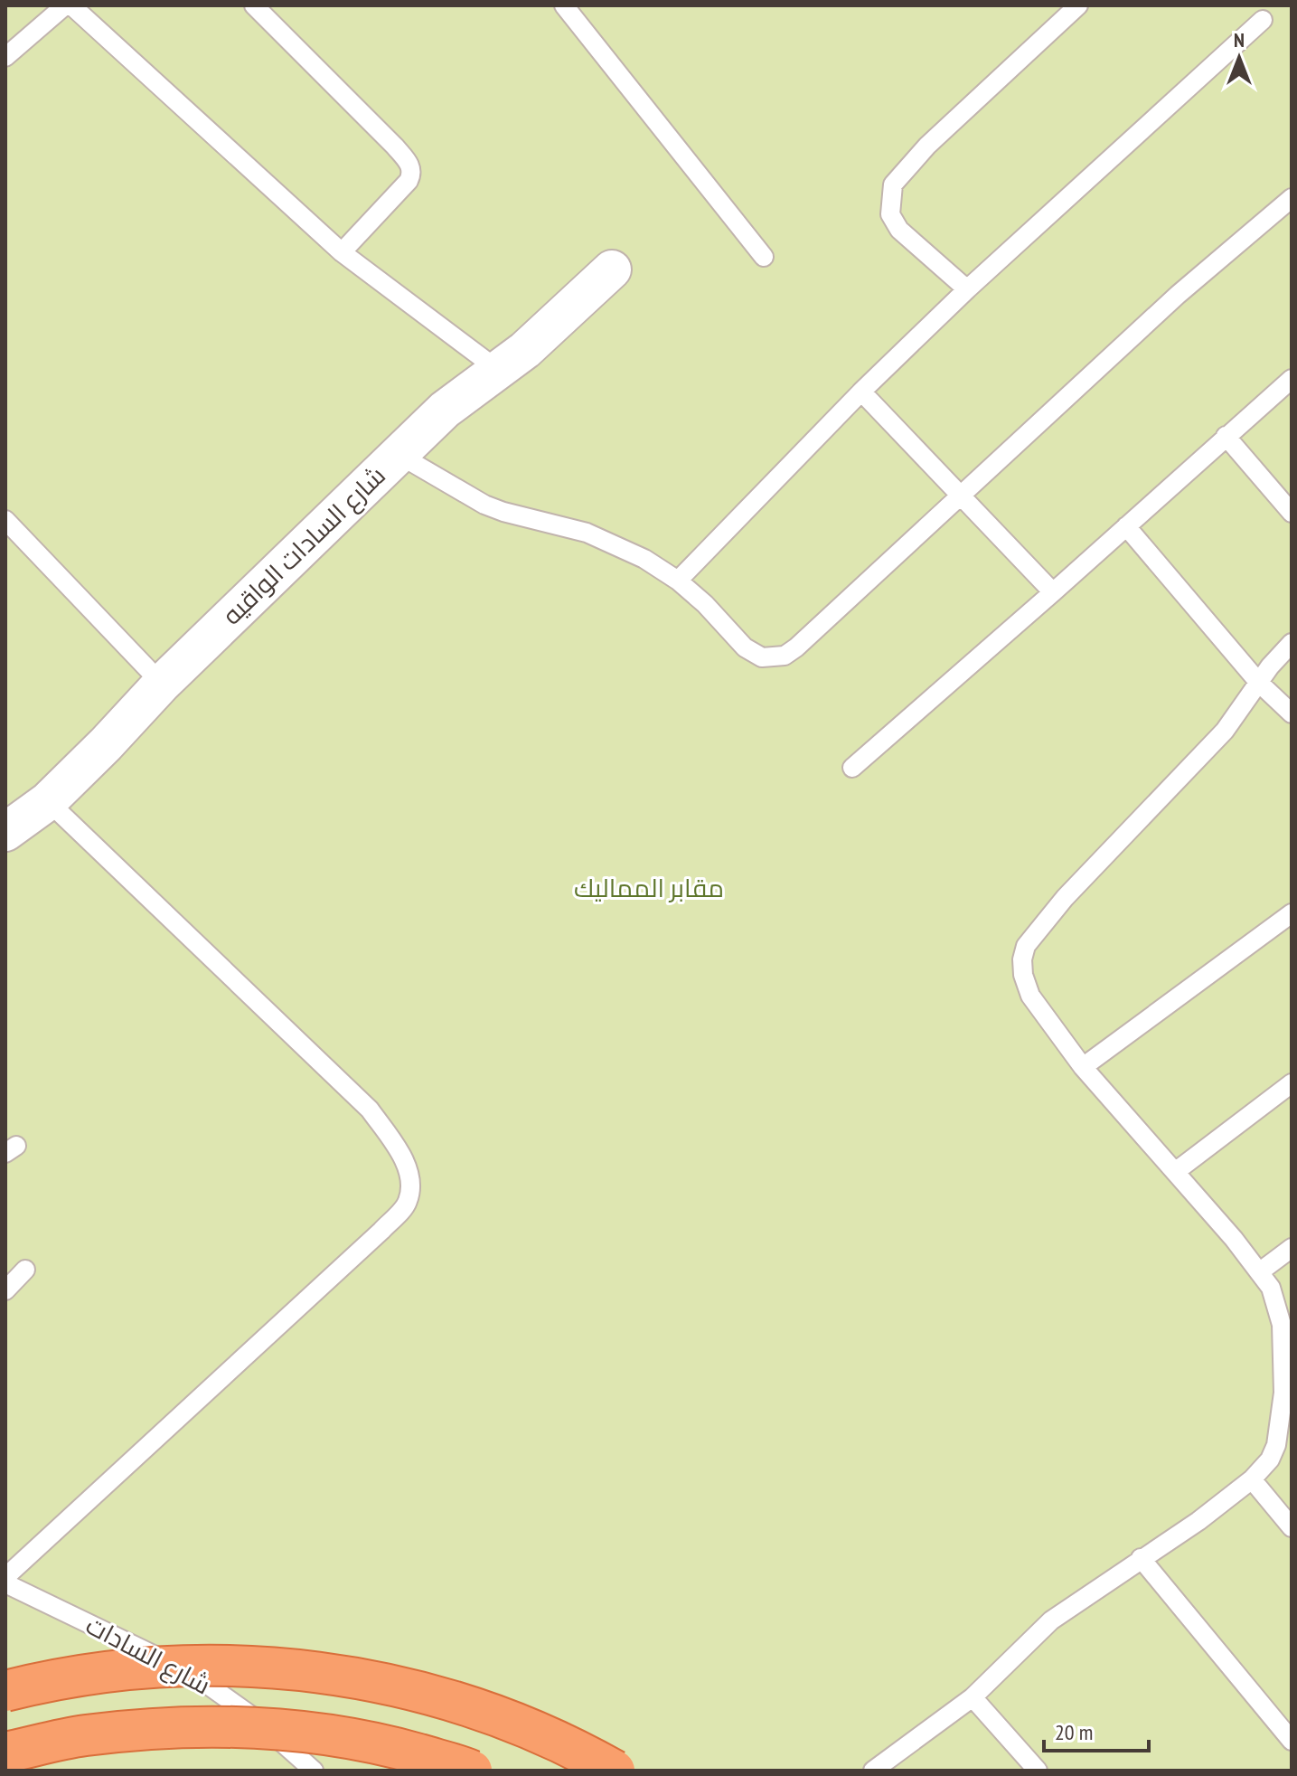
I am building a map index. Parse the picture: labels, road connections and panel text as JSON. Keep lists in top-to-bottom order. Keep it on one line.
{"streets":{"street":["شارع السادات الواقيه"],"lane":["شارع السادات"]},"parks":["مقابر المماليك"],"scale_bar":"20 m","north":"top"}
